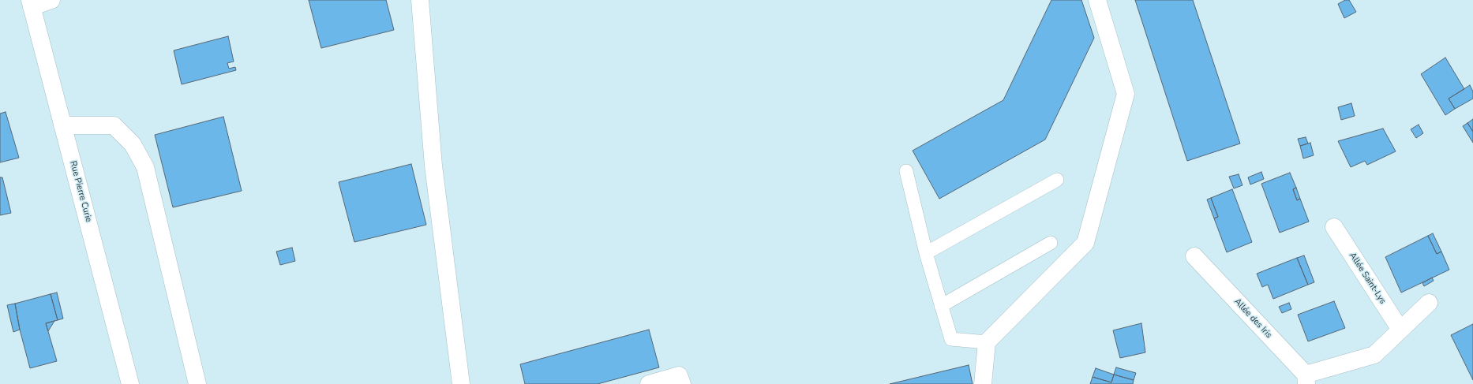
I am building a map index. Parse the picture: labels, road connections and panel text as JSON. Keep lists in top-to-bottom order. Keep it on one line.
{"streets":{"street":["Rue Pierre Curie","Allée Saint-Lys","Allée des Iris"]}}
